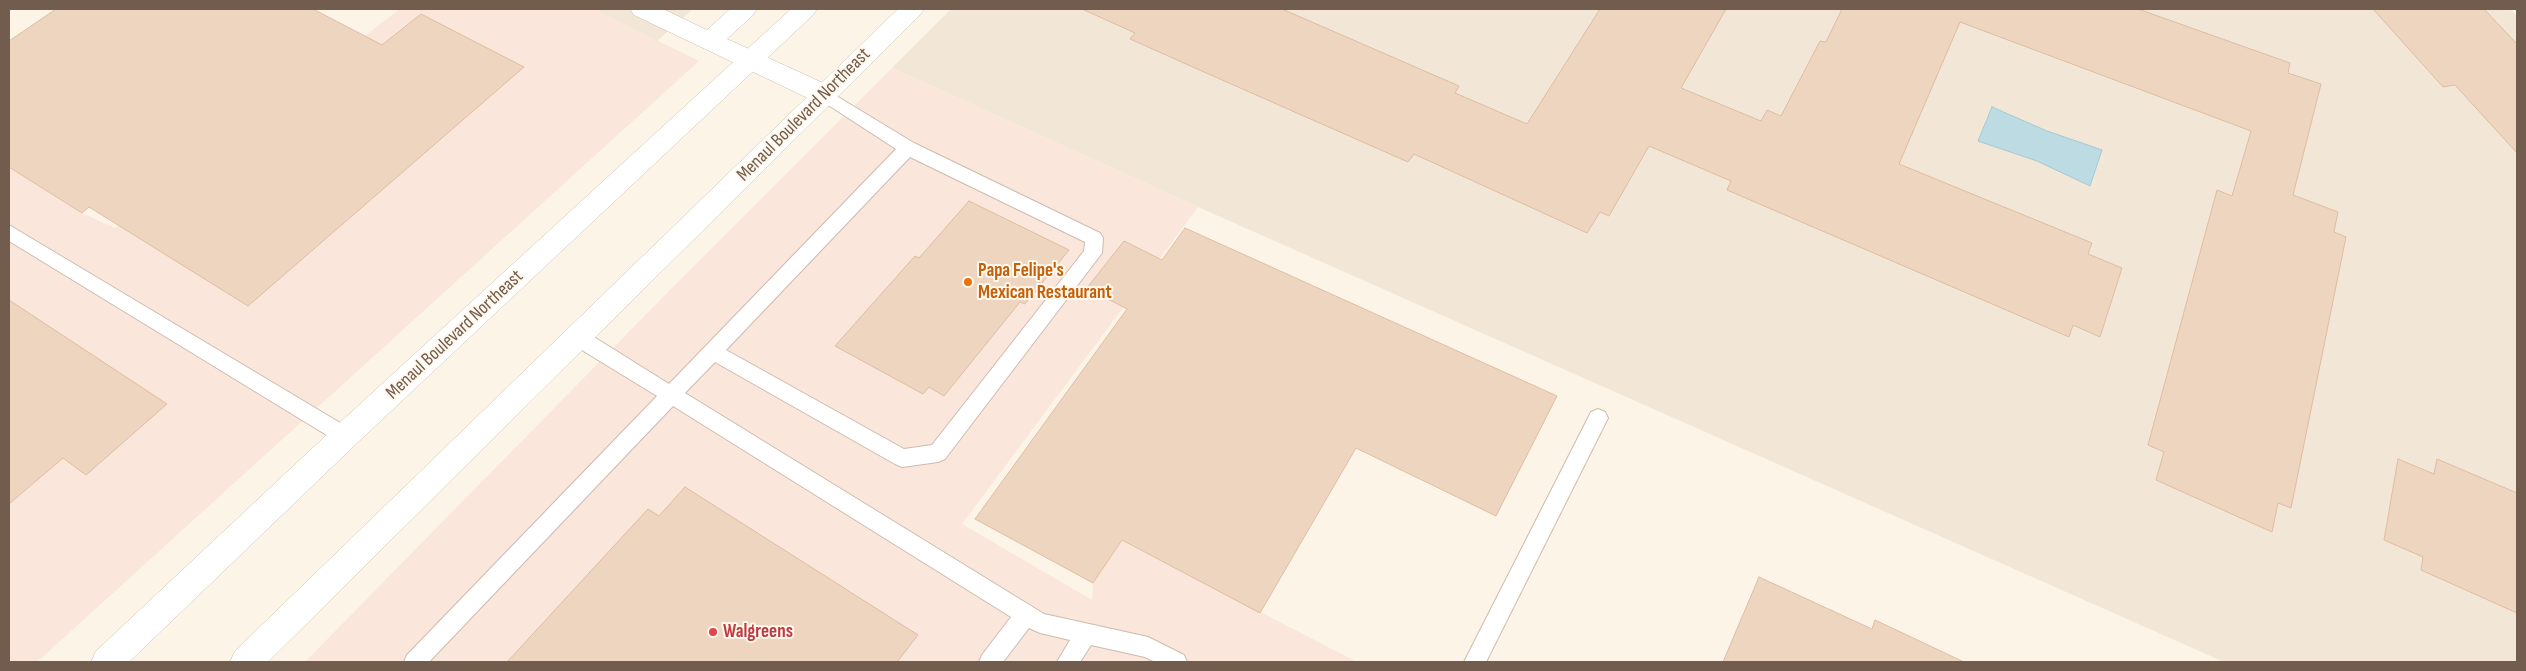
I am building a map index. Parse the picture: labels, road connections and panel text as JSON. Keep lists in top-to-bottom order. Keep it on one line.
{"streets":{"main road":["Menaul Boulevard Northeast"]},"places":["Papa Felipe's Mexican Restaurant","Walgreens"]}
